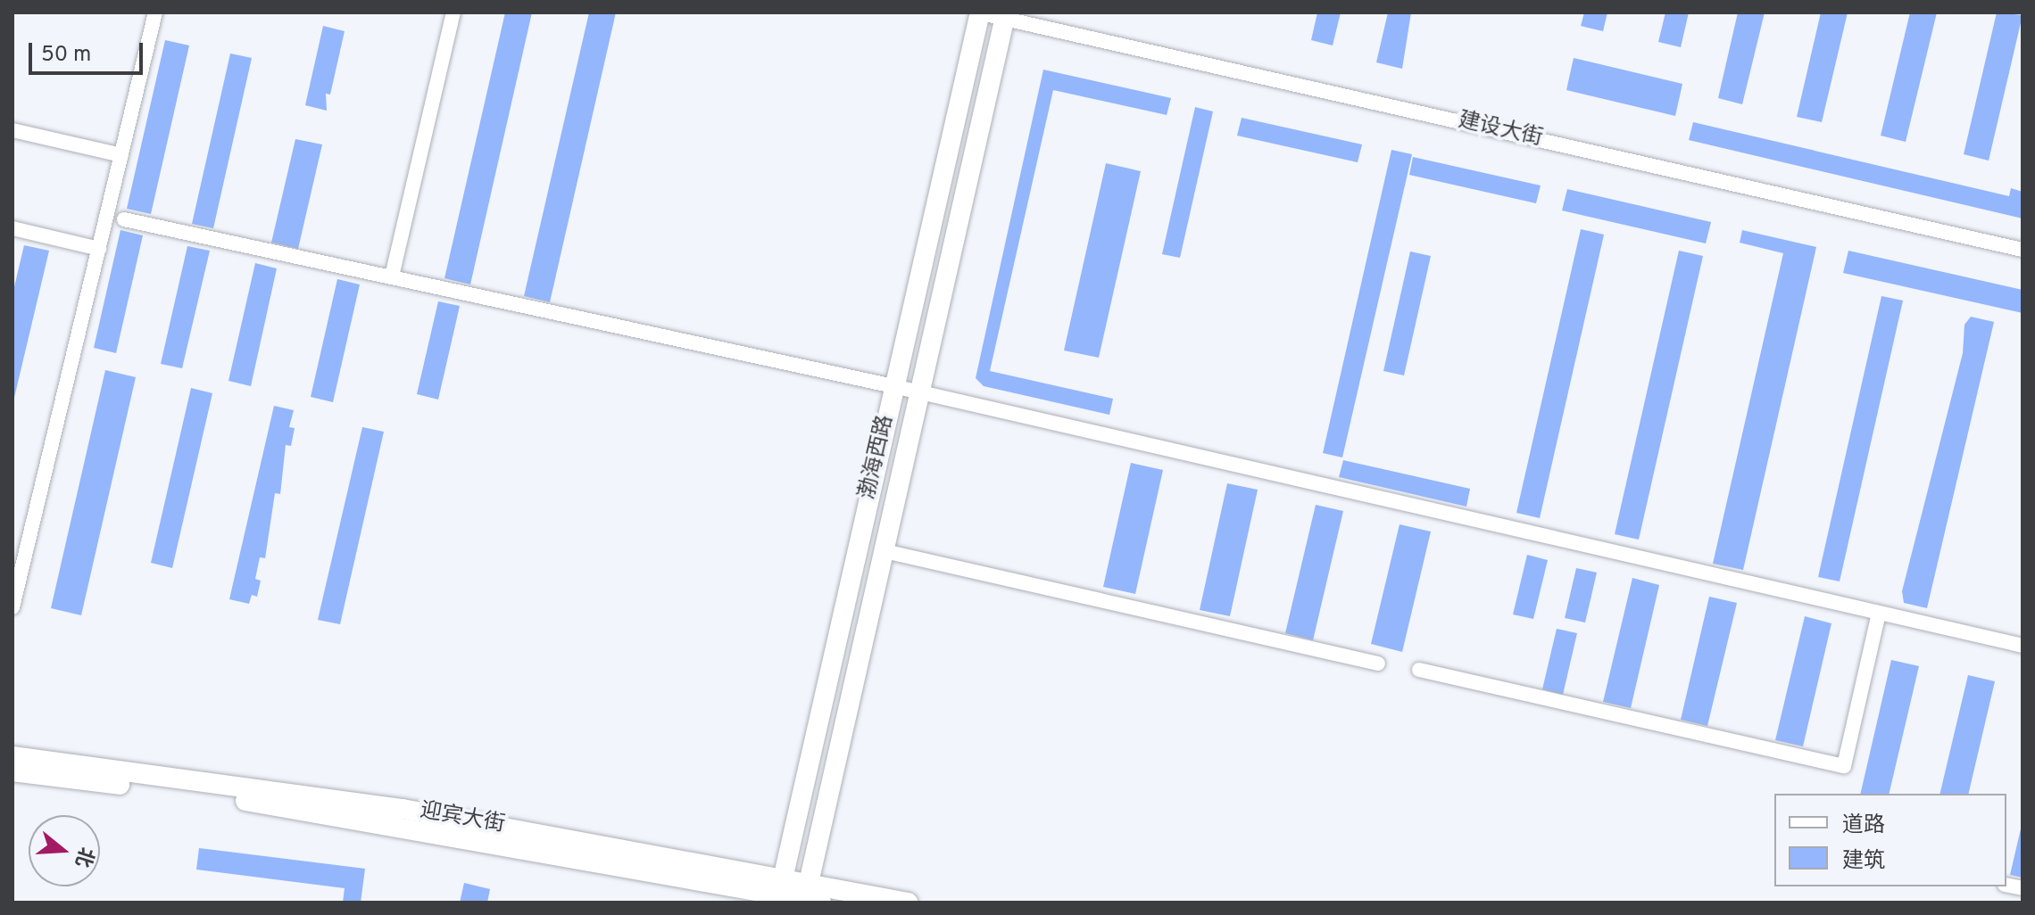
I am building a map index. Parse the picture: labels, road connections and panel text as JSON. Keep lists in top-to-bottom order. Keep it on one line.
{"streets":{"main road":["渤海西路","迎宾大街"],"street":["建设大街"]},"crossings":[["建设大街","渤海西路"],["渤海西路","迎宾大街"]],"legend":["道路","建筑"],"scale_bar":"50 m","north":"right"}
